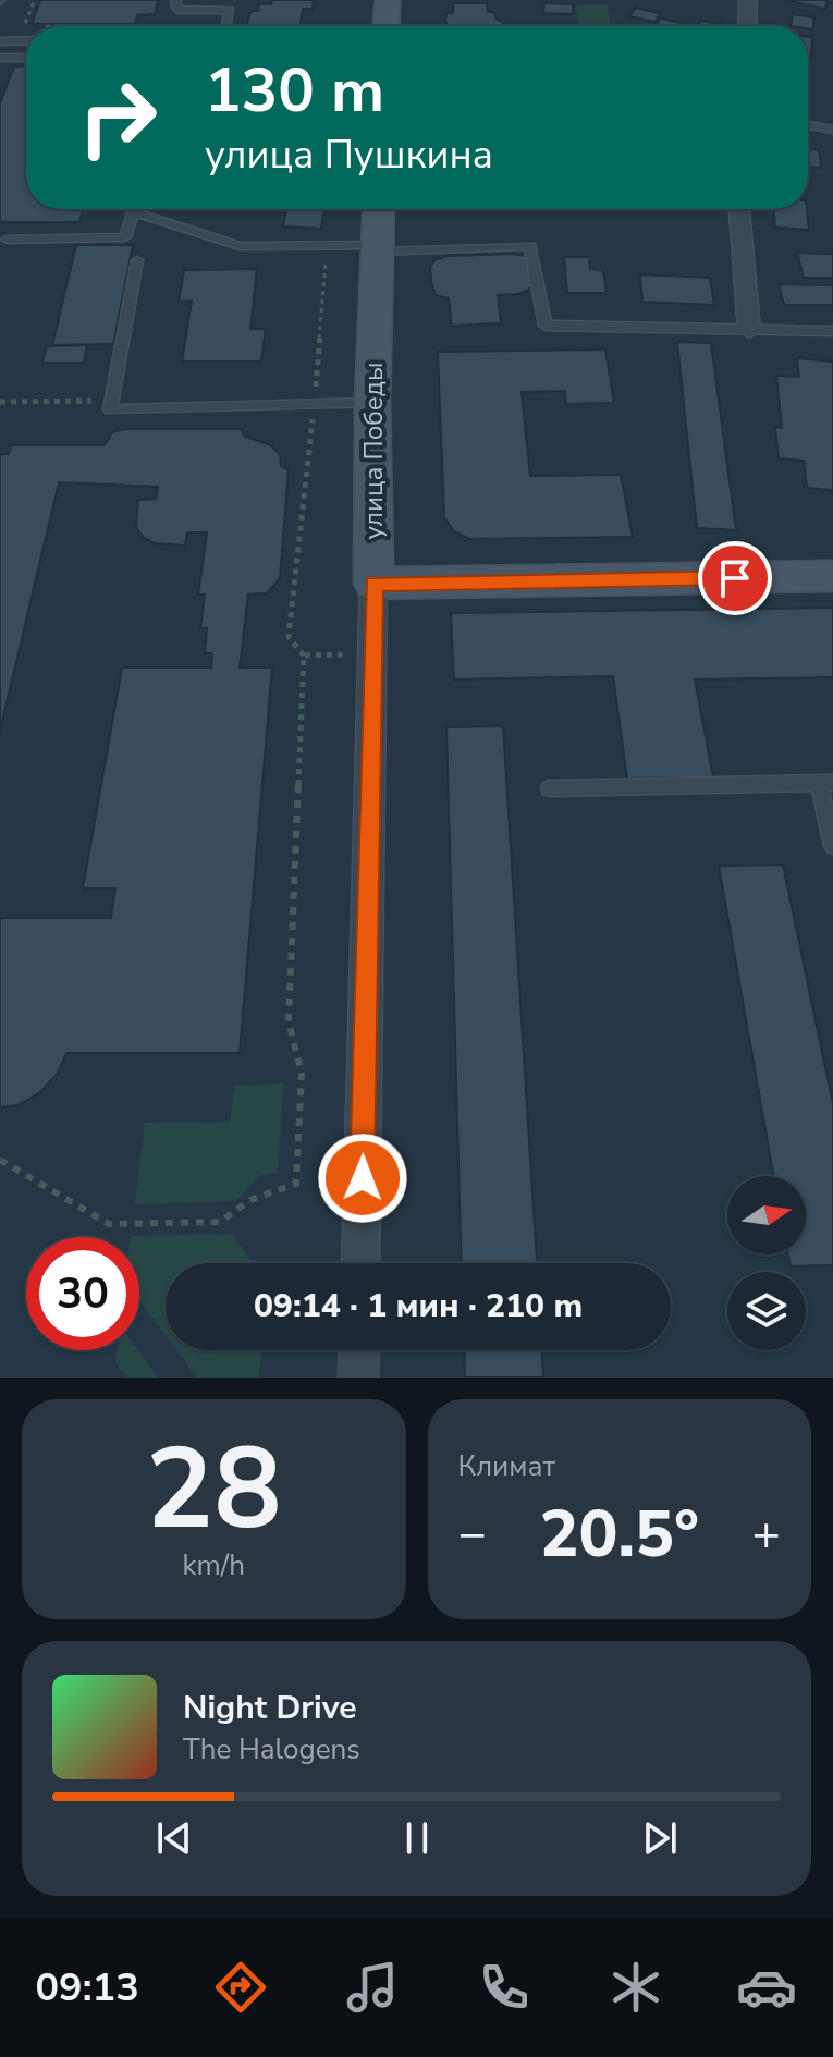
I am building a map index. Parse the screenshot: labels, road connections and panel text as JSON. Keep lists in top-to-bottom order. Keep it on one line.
{"streets":{"street":["улица Победы"]},"north":"right","page":{"turn":["130 m","улица Пушкина"],"limit":"30","trip":"09:14 · 1 мин · 210 m","tile":[["28","km/h"],"Климат"],"heat":["−","20.5°","+"],"song":["Night Drive","The Halogens"],"tabs":"09:13"}}
